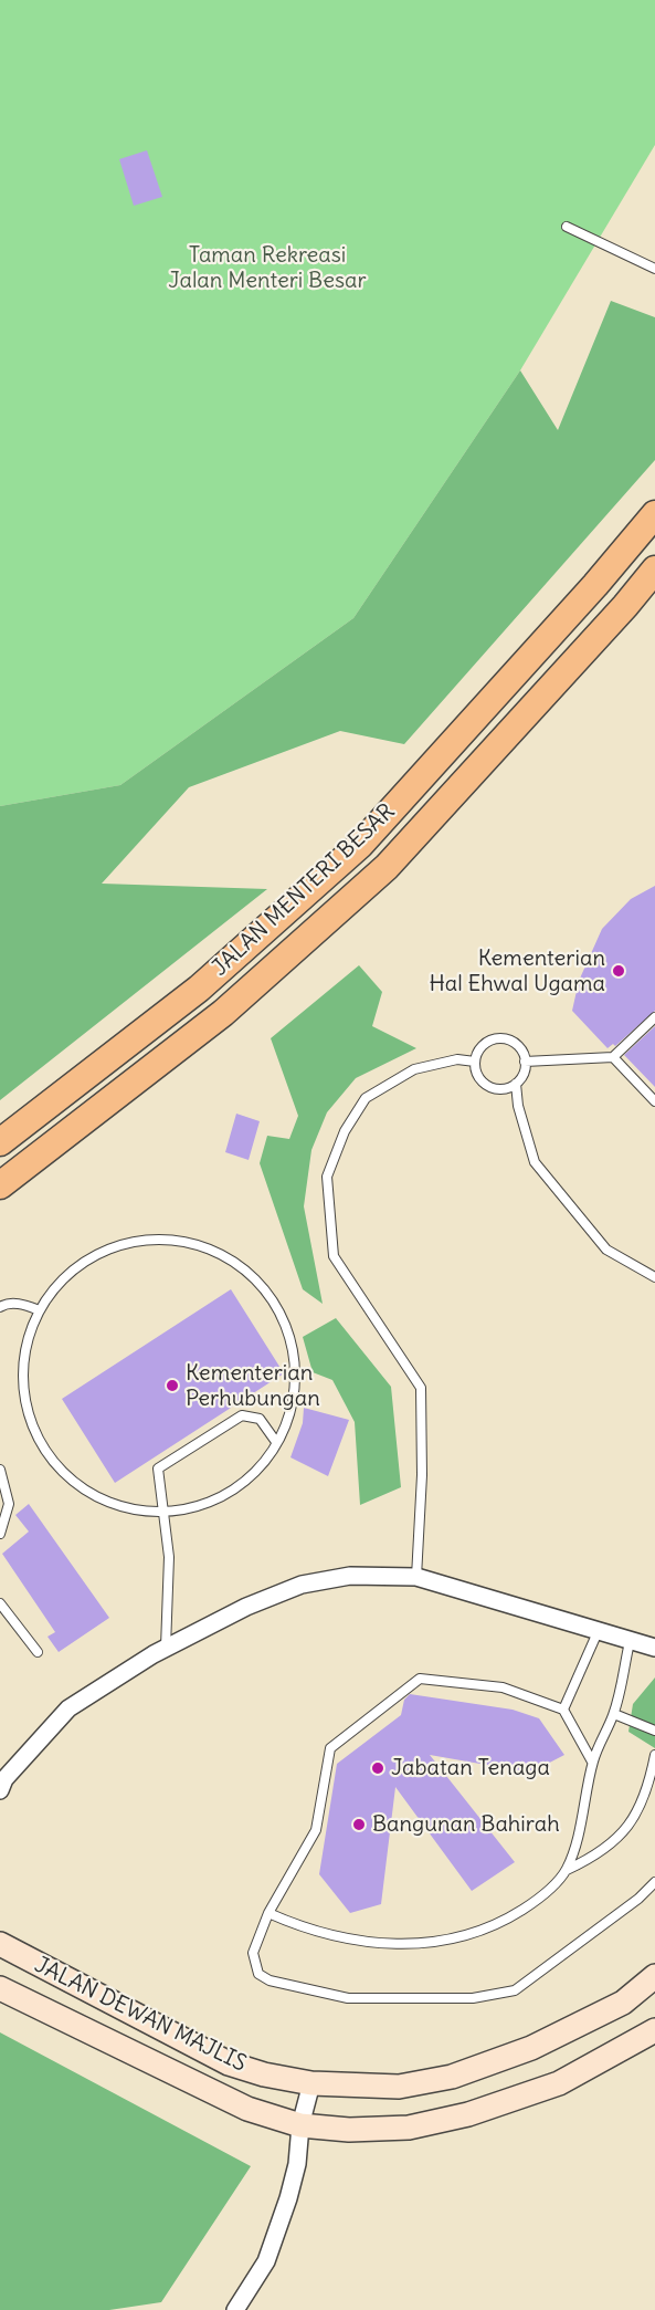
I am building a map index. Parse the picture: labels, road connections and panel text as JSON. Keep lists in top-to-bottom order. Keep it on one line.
{"streets":{"main road":["JALAN MENTERI BESAR"],"street":["JALAN DEWAN MAJLIS"]},"parks":["Taman Rekreasi Jalan Menteri Besar"],"places":["Kementerian Hal Ehwal Ugama","Kementerian Perhubungan","Jabatan Tenaga","Bangunan Bahirah"]}
